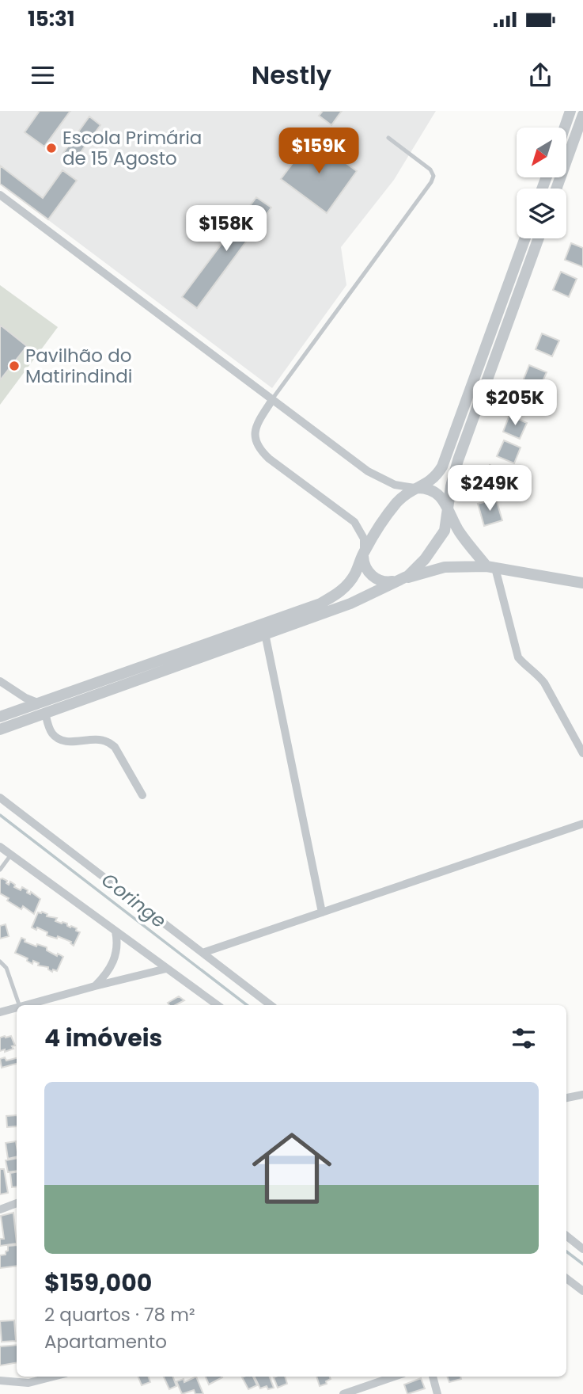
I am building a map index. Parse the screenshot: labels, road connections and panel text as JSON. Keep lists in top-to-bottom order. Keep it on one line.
{"water":["Coringe"],"places":["Escola Primária de 15 Agosto","Pavilhão do Matirindindi"],"north":"bottom left","page":{"status":"15:31","header":"Nestly","price":["$159K","$158K","$205K","$249K"],"heading":"4 imóveis","list":[{"name":"$159,000","note":"2 quartos · 78 m² · Apartamento"}]}}
